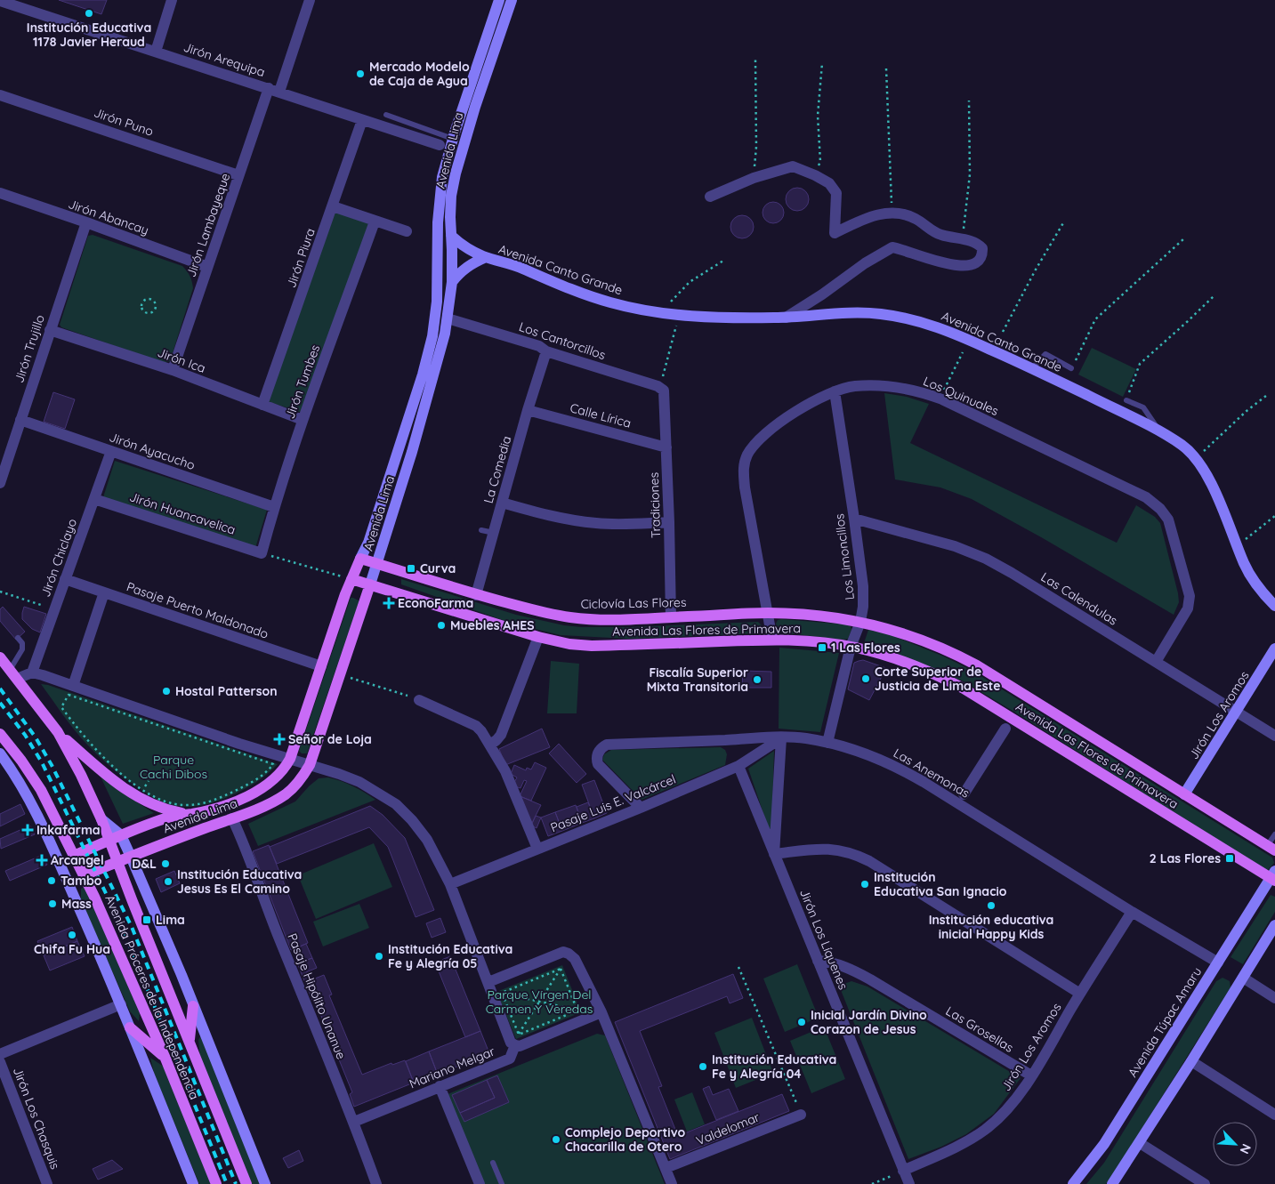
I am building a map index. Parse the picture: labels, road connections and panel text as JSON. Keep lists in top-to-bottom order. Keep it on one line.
{"streets":{"main road":["Avenida Lima","Avenida Canto Grande","Avenida Las Flores de Primavera","Jirón Los Aromos","Avenida Próceres de la Independencia","Avenida Túpac Amaru"],"street":["Jirón Arequipa","Jirón Puno","Jirón Abancay","Jirón Lambayeque","Jirón Piura","Los Cantorcillos","Jirón Trujillo","Jirón Ica","Jirón Tumbes","Los Quinuales","Calle Lírica","Jirón Ayacucho","La Comedia","Tradiciones","Jirón Huancavelica","Los Limoncillos","Jirón Chiclayo","Las Calendulas","Pasaje Puerto Maldonado","Las Anemonas","Pasaje Luis E. Valcárcel","Jirón Los Líquenes","Pasaje Hipólito Unanue","Las Grosellas","Mariano Melgar","Jirón Los Chasquis","Valdelomar"]},"crossings":[["Jirón Arequipa","Jirón Lambayeque"],["Jirón Arequipa","Jirón Piura"],["Jirón Puno","Jirón Lambayeque"],["Avenida Lima","Avenida Canto Grande"],["Avenida Lima","Los Cantorcillos"],["Avenida Lima","Pasaje Puerto Maldonado"],["Avenida Lima","Avenida Las Flores de Primavera"],["Avenida Lima","Pasaje Hipólito Unanue"],["Avenida Lima","Avenida Próceres de la Independencia"],["Jirón Abancay","Jirón Lambayeque"],["Jirón Abancay","Jirón Trujillo"],["Jirón Lambayeque","Jirón Ica"],["Jirón Piura","Jirón Ica"],["Los Cantorcillos","La Comedia"],["Los Cantorcillos","Tradiciones"],["Jirón Trujillo","Jirón Ica"],["Jirón Trujillo","Jirón Ayacucho"],["Jirón Ica","Jirón Tumbes"],["Jirón Tumbes","Jirón Ayacucho"],["Jirón Tumbes","Jirón Huancavelica"],["Los Quinuales","Los Limoncillos"],["Los Quinuales","Las Calendulas"],["Los Quinuales","Avenida Las Flores de Primavera"],["Calle Lírica","La Comedia"],["Calle Lírica","Tradiciones"],["Jirón Ayacucho","Jirón Chiclayo"],["La Comedia","Avenida Las Flores de Primavera"],["Tradiciones","Avenida Las Flores de Primavera"],["Jirón Huancavelica","Jirón Chiclayo"],["Los Limoncillos","Las Calendulas"],["Los Limoncillos","Avenida Las Flores de Primavera"],["Los Limoncillos","Las Anemonas"],["Jirón Chiclayo","Pasaje Puerto Maldonado"],["Las Calendulas","Jirón Los Aromos"],["Avenida Las Flores de Primavera","Jirón Los Aromos"],["Avenida Las Flores de Primavera","Avenida Túpac Amaru"],["Jirón Los Aromos","Las Anemonas"],["Jirón Los Aromos","Jirón Los Líquenes"],["Jirón Los Aromos","Las Grosellas"],["Las Anemonas","Pasaje Luis E. Valcárcel"],["Las Anemonas","Jirón Los Líquenes"],["Las Anemonas","Avenida Túpac Amaru"],["Pasaje Luis E. Valcárcel","Jirón Los Líquenes"],["Jirón Los Líquenes","Las Grosellas"],["Pasaje Hipólito Unanue","Mariano Melgar"]],"parks":["Parque Cachi Dibos","Parque Vírgen Del Carmen Y Veredas"],"places":{"other":["Institución Educativa 1178 Javier Heraud","Mercado Modelo de Caja de Agua","Muebles AHES","Corte Superior de Justicia de Lima Este","Fiscalía Superior Mixta Transitoria","Hostal Patterson","D&L","Tambo","Institución Educativa Jesus Es El Camino","Institución Educativa San Ignacio","Mass","Institución educativa inicial Happy Kids","Chifa Fu Hua","Institución Educativa Fe y Alegría 05","Inicial Jardín Divino Corazon de Jesus","Institución Educativa Fe y Alegría 04","Complejo Deportivo Chacarilla de Otero"],"transit":["Curva","1 Las Flores","2 Las Flores","Lima"],"health":["EconoFarma","Señor de Loja","Inkafarma","Arcangel"]},"north":"bottom right"}
